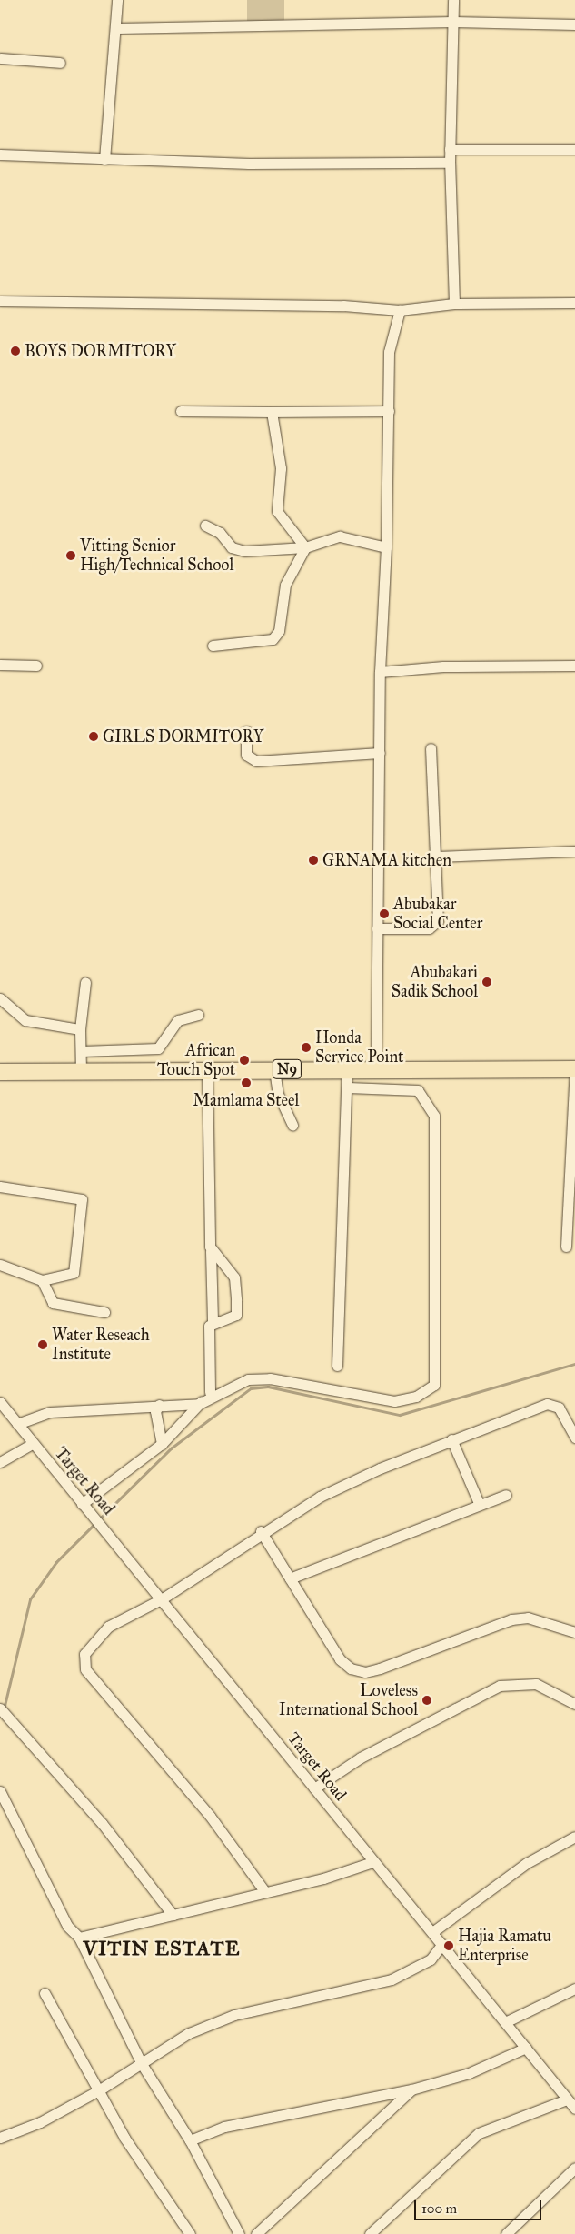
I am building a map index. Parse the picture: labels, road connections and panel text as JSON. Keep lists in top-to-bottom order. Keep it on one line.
{"streets":{"highway":["N9"],"street":["Target Road"]},"districts":["VITIN ESTATE"],"places":["BOYS DORMITORY","Vitting Senior High/Technical School","GIRLS DORMITORY","GRNAMA kitchen","Abubakar Social Center","Abubakari Sadik School","Honda Service Point","African Touch Spot","Mamlama Steel","Water Reseach Institute","Loveless International School","Hajia Ramatu Enterprise"],"scale_bar":"100 m"}
